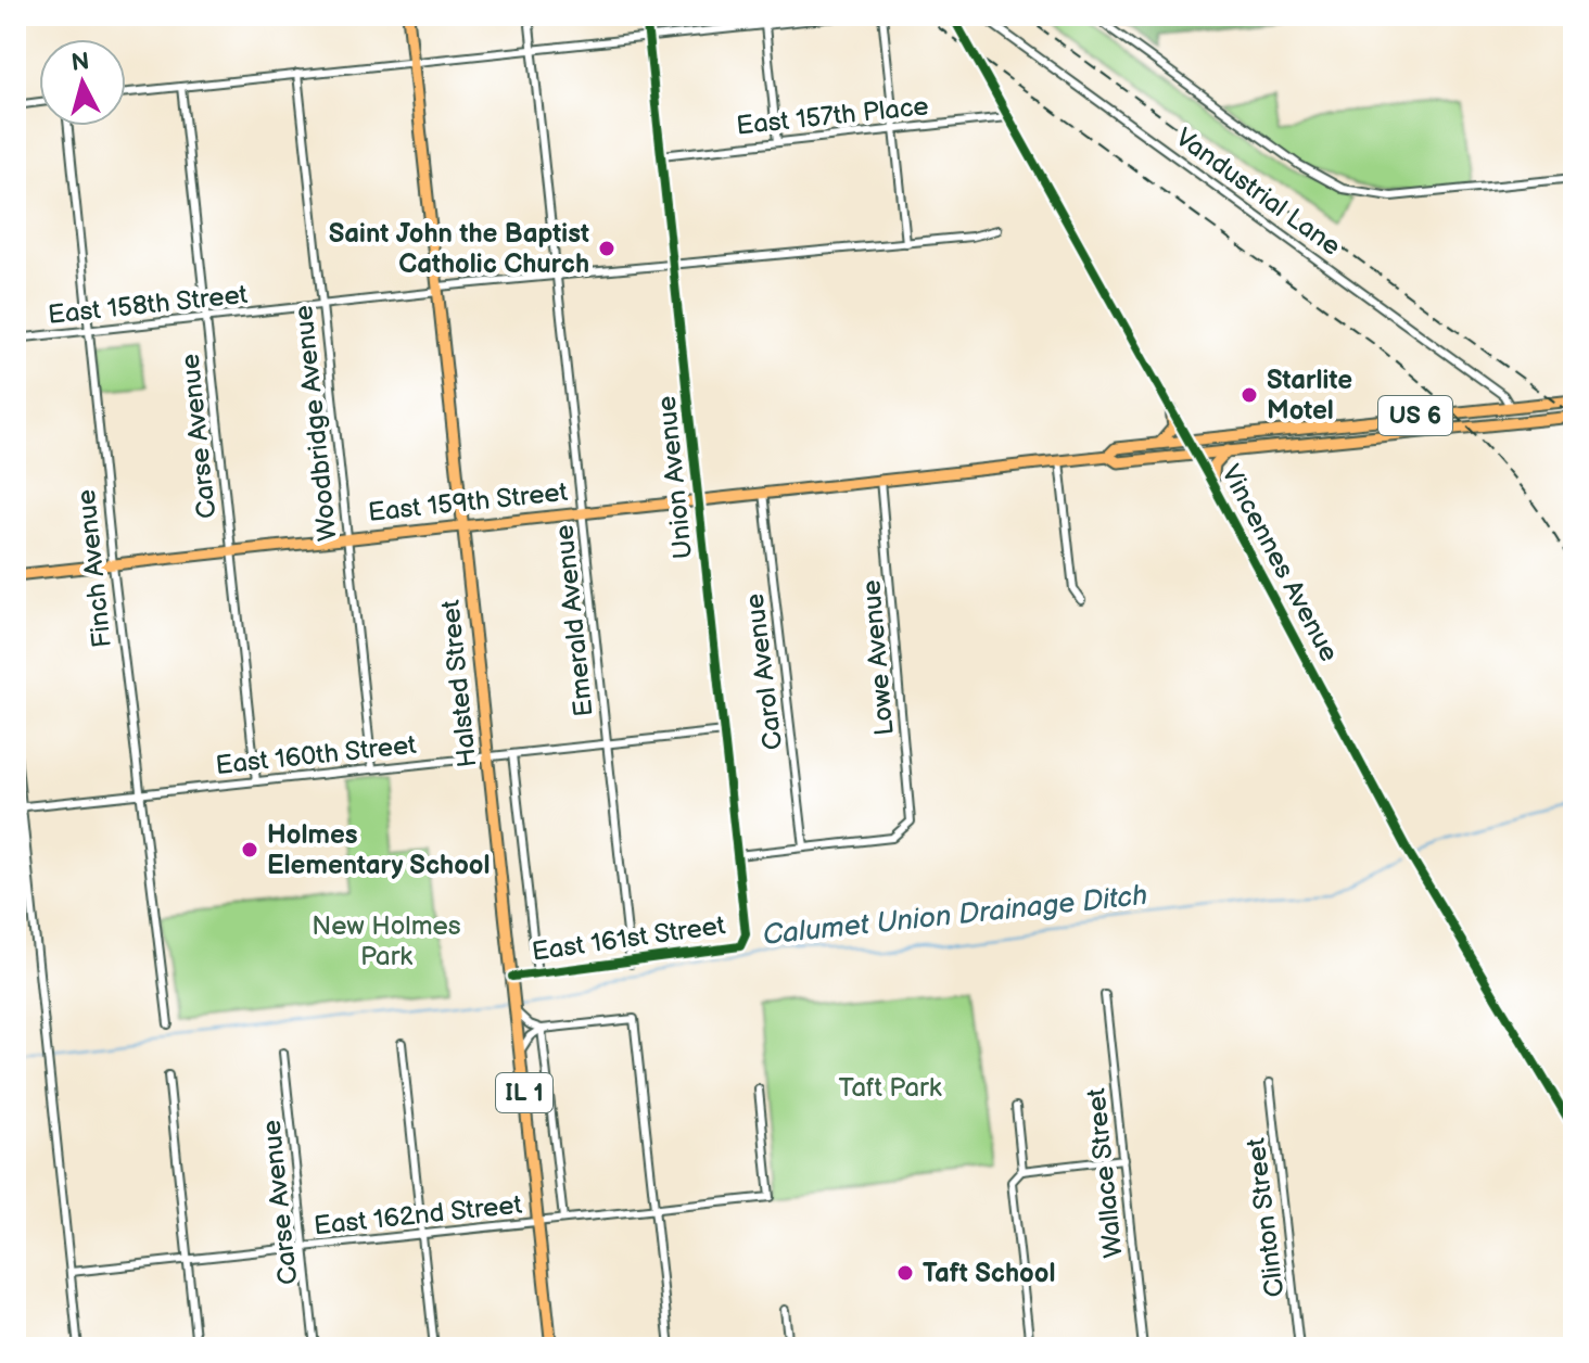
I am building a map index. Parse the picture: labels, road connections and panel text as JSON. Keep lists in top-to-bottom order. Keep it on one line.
{"streets":{"main road":["US 6","East 159th Street","Halsted Street","IL 1"],"street":["East 157th Place","Vandustrial Lane","East 158th Street","Woodbridge Avenue","Carse Avenue","Union Avenue","Vincennes Avenue","Finch Avenue","Emerald Avenue","Lowe Avenue","Carol Avenue","East 160th Street","East 161st Street","Wallace Street","East 162nd Street","Clinton Street"]},"crossings":[["East 157th Place","Union Avenue"],["East 157th Place","Vincennes Avenue"],["Vandustrial Lane","US 6"],["East 158th Street","Woodbridge Avenue"],["East 158th Street","Carse Avenue"],["East 158th Street","Union Avenue"],["East 158th Street","Finch Avenue"],["East 158th Street","Emerald Avenue"],["East 158th Street","Halsted Street"],["US 6","East 159th Street"],["US 6","Vincennes Avenue"],["Woodbridge Avenue","East 159th Street"],["Woodbridge Avenue","East 160th Street"],["Carse Avenue","East 159th Street"],["Carse Avenue","East 160th Street"],["Carse Avenue","East 162nd Street"],["Union Avenue","East 159th Street"],["Union Avenue","East 160th Street"],["Union Avenue","East 161st Street"],["East 159th Street","Finch Avenue"],["East 159th Street","Emerald Avenue"],["East 159th Street","Lowe Avenue"],["East 159th Street","Carol Avenue"],["East 159th Street","Halsted Street"],["Finch Avenue","East 160th Street"],["Emerald Avenue","East 160th Street"],["Emerald Avenue","East 161st Street"],["Lowe Avenue","Carol Avenue"],["Halsted Street","East 160th Street"],["Halsted Street","East 161st Street"],["Halsted Street","East 162nd Street"]],"water":["Calumet Union Drainage Ditch"],"parks":["New Holmes Park","Taft Park"],"places":["Saint John the Baptist Catholic Church","Starlite Motel","Holmes Elementary School","Taft School"],"north":"top"}
